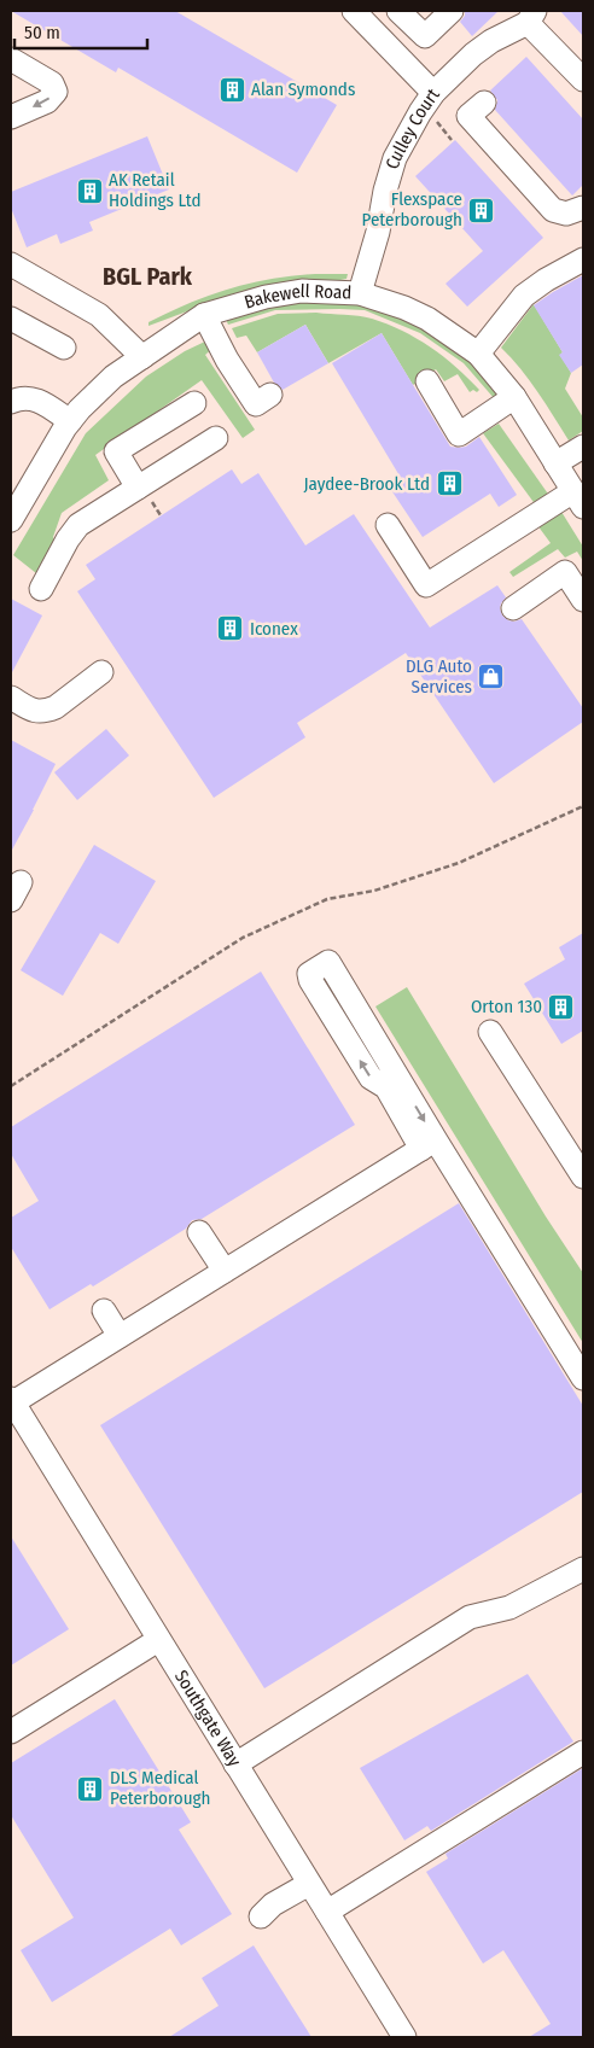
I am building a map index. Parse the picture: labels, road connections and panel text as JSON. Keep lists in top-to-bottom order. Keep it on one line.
{"streets":{"street":["Culley Court","Bakewell Road","Southgate Way"]},"crossings":[["Culley Court","Bakewell Road"]],"districts":["BGL Park"],"places":{"building":["Alan Symonds","AK Retail Holdings Ltd","Flexspace Peterborough","Jaydee-Brook Ltd","Iconex","Orton 130","DLS Medical Peterborough"],"shop":["DLG Auto Services"]},"scale_bar":"50 m"}
